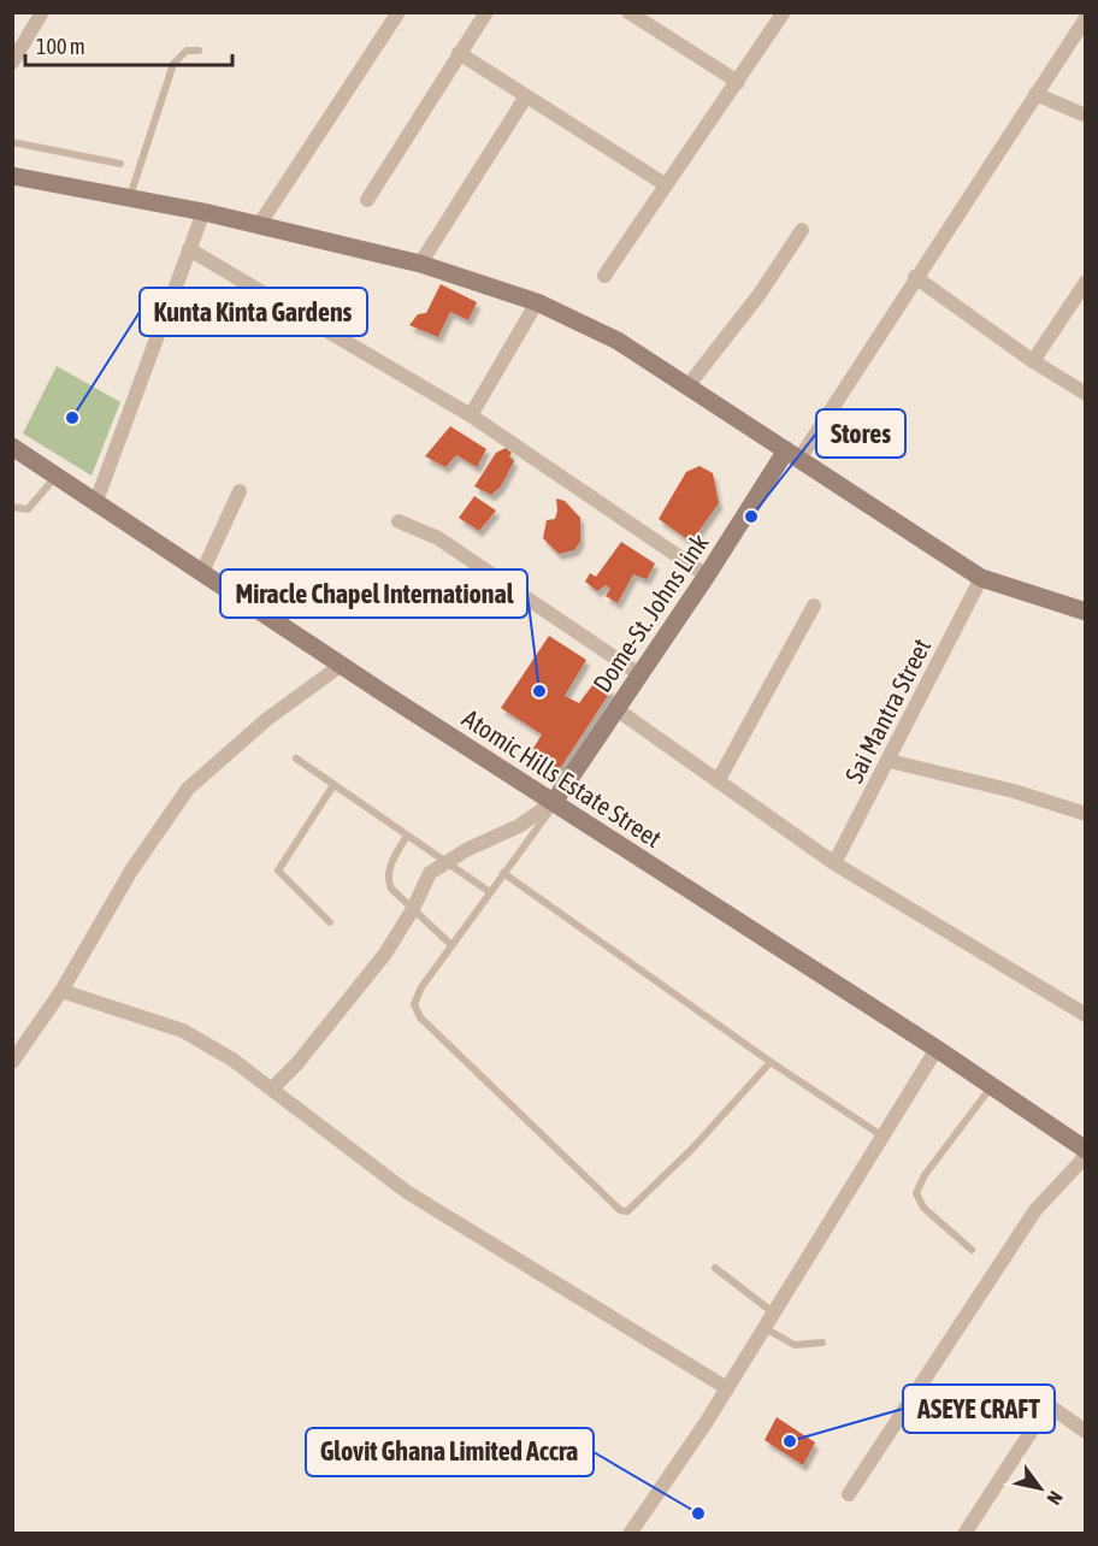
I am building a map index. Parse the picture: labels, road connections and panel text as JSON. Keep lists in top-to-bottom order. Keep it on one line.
{"streets":{"main road":["Dome-St. Johns Link","Atomic Hills Estate Street"],"street":["Sai Mantra Street"]},"crossings":[["Dome-St. Johns Link","Atomic Hills Estate Street"]],"places":["Kunta Kinta Gardens","Stores","Miracle Chapel International","ASEYE CRAFT","Glovit Ghana Limited Accra"],"scale_bar":"100 m","north":"bottom right"}
